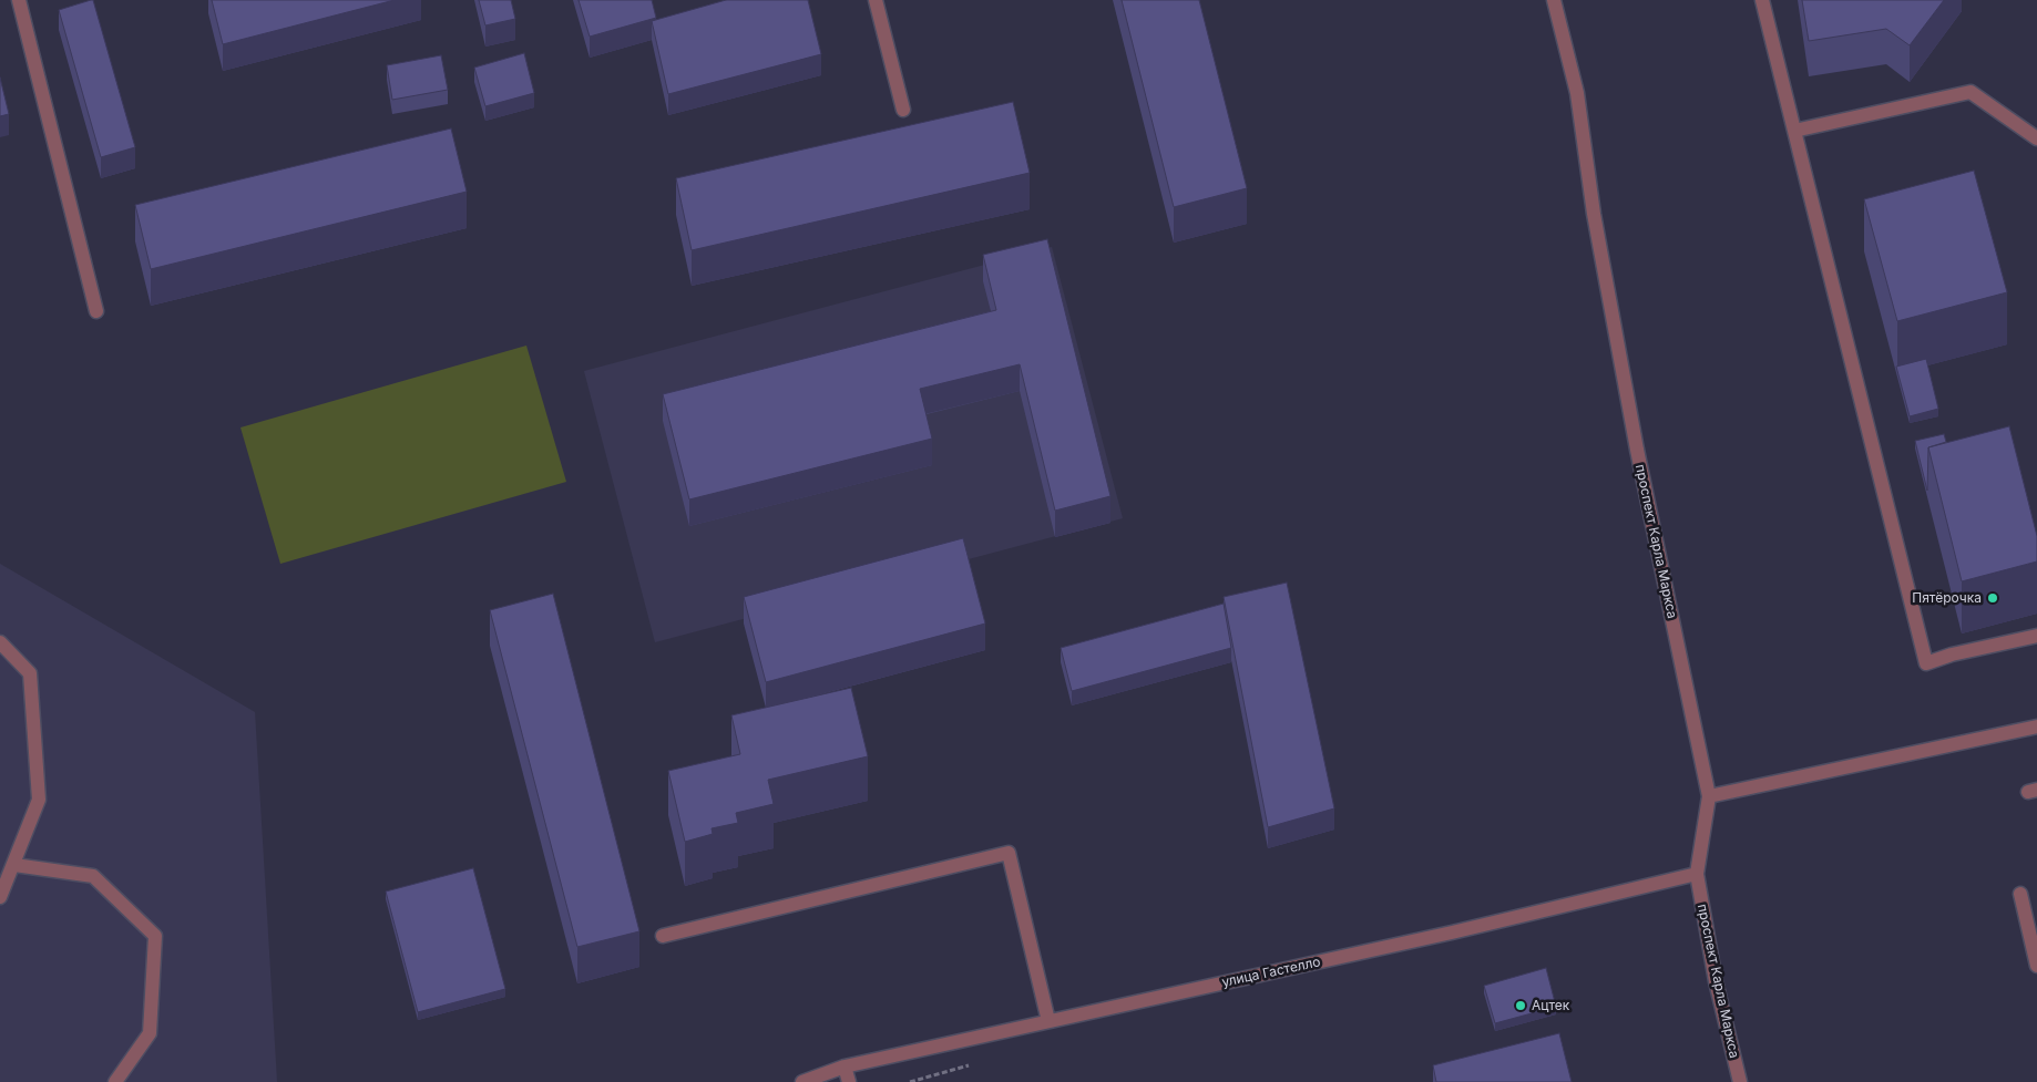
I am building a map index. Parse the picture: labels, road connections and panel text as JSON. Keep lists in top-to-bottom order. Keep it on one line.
{"streets":{"street":["проспект Карла Маркса","улица Гастелло"]},"crossings":[["проспект Карла Маркса","улица Гастелло"]],"places":["Пятёрочка","Ацтек"]}
